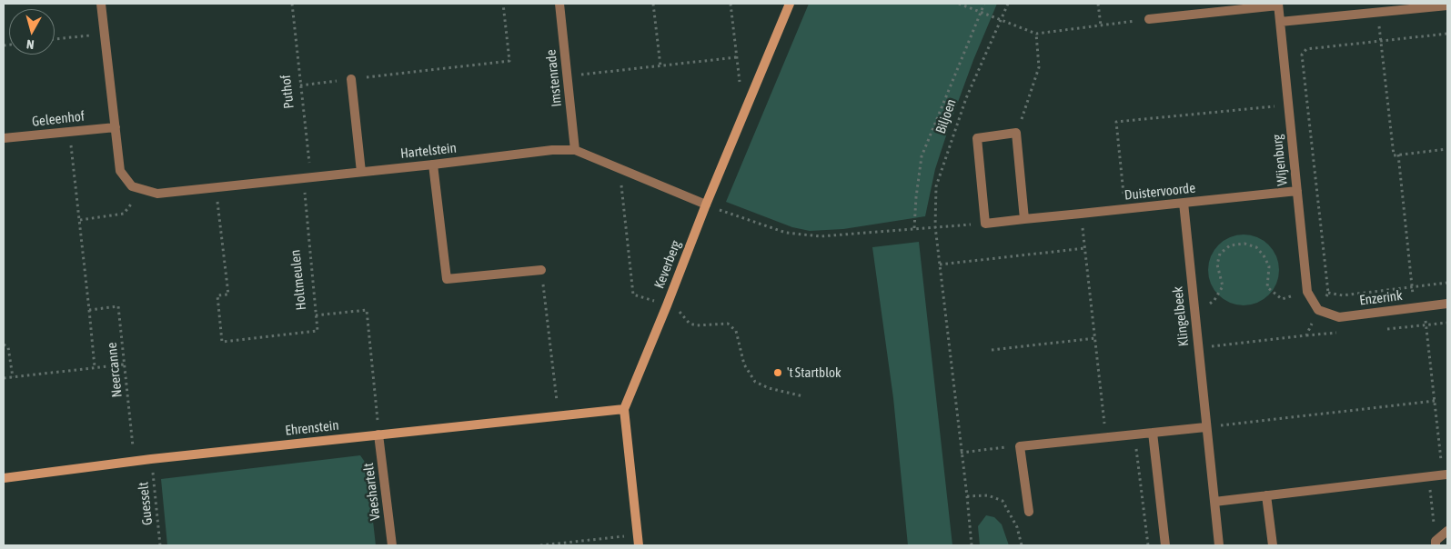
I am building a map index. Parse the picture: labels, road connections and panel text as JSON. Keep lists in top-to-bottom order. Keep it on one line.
{"streets":{"street":["Imstenrade","Geleenhof","Hartelstein","Wijenburg","Duistervoorde","Keverberg","Enzerink","Klingelbeek","Ehrenstein","Vaeshartelt"],"path":["Puthof","Biljoen","Holtmeulen","Neercanne","Guesselt"]},"crossings":[["Imstenrade","Hartelstein"],["Puthof","Hartelstein"],["Puthof","Holtmeulen"],["Geleenhof","Hartelstein"],["Geleenhof","Neercanne"],["Hartelstein","Keverberg"],["Hartelstein","Holtmeulen"],["Wijenburg","Duistervoorde"],["Wijenburg","Enzerink"],["Duistervoorde","Klingelbeek"],["Keverberg","Ehrenstein"],["Holtmeulen","Ehrenstein"],["Holtmeulen","Vaeshartelt"],["Neercanne","Ehrenstein"],["Ehrenstein","Vaeshartelt"],["Ehrenstein","Guesselt"]],"places":["'t Startblok"],"north":"bottom"}
